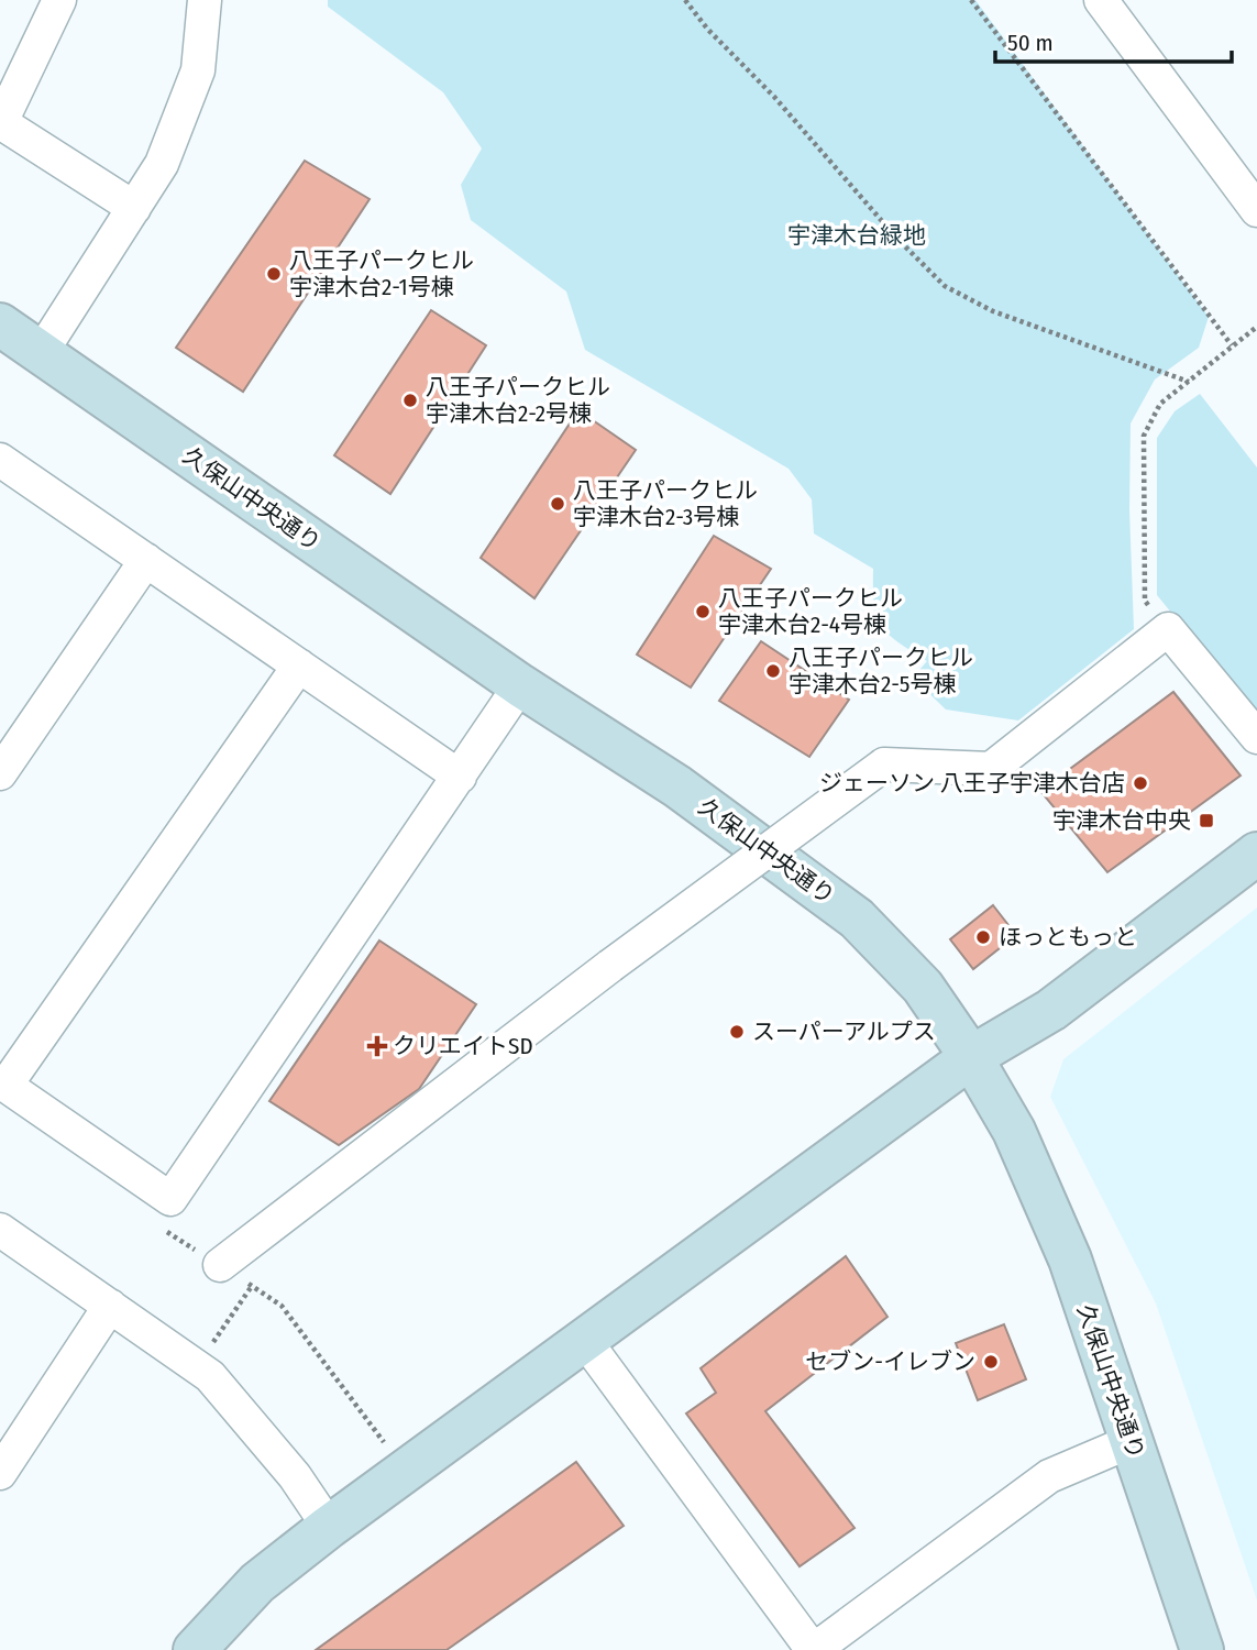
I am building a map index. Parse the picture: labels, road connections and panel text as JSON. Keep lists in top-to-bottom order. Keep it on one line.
{"streets":{"street":["久保山中央通り"]},"parks":["宇津木台緑地"],"places":{"other":["八王子パークヒル 宇津木台2-1号棟","八王子パークヒル 宇津木台2-2号棟","八王子パークヒル 宇津木台2-3号棟","八王子パークヒル 宇津木台2-4号棟","八王子パークヒル 宇津木台2-5号棟","ジェーソン 八王子宇津木台店","ほっともっと","スーパーアルプス","セブン-イレブン"],"transit":["宇津木台中央"],"health":["クリエイトSD"]},"scale_bar":"50 m"}
